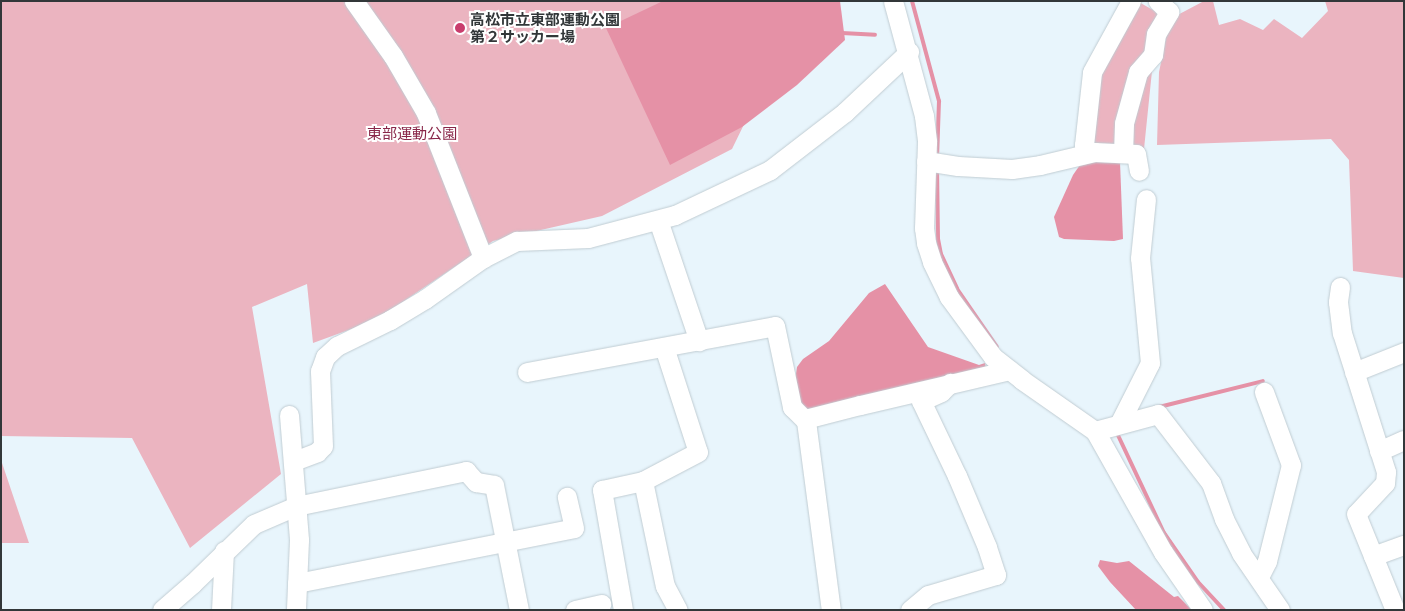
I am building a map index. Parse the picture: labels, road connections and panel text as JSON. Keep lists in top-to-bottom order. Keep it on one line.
{"parks":["東部運動公園"],"places":["高松市立東部運動公園 第２サッカー場"]}
